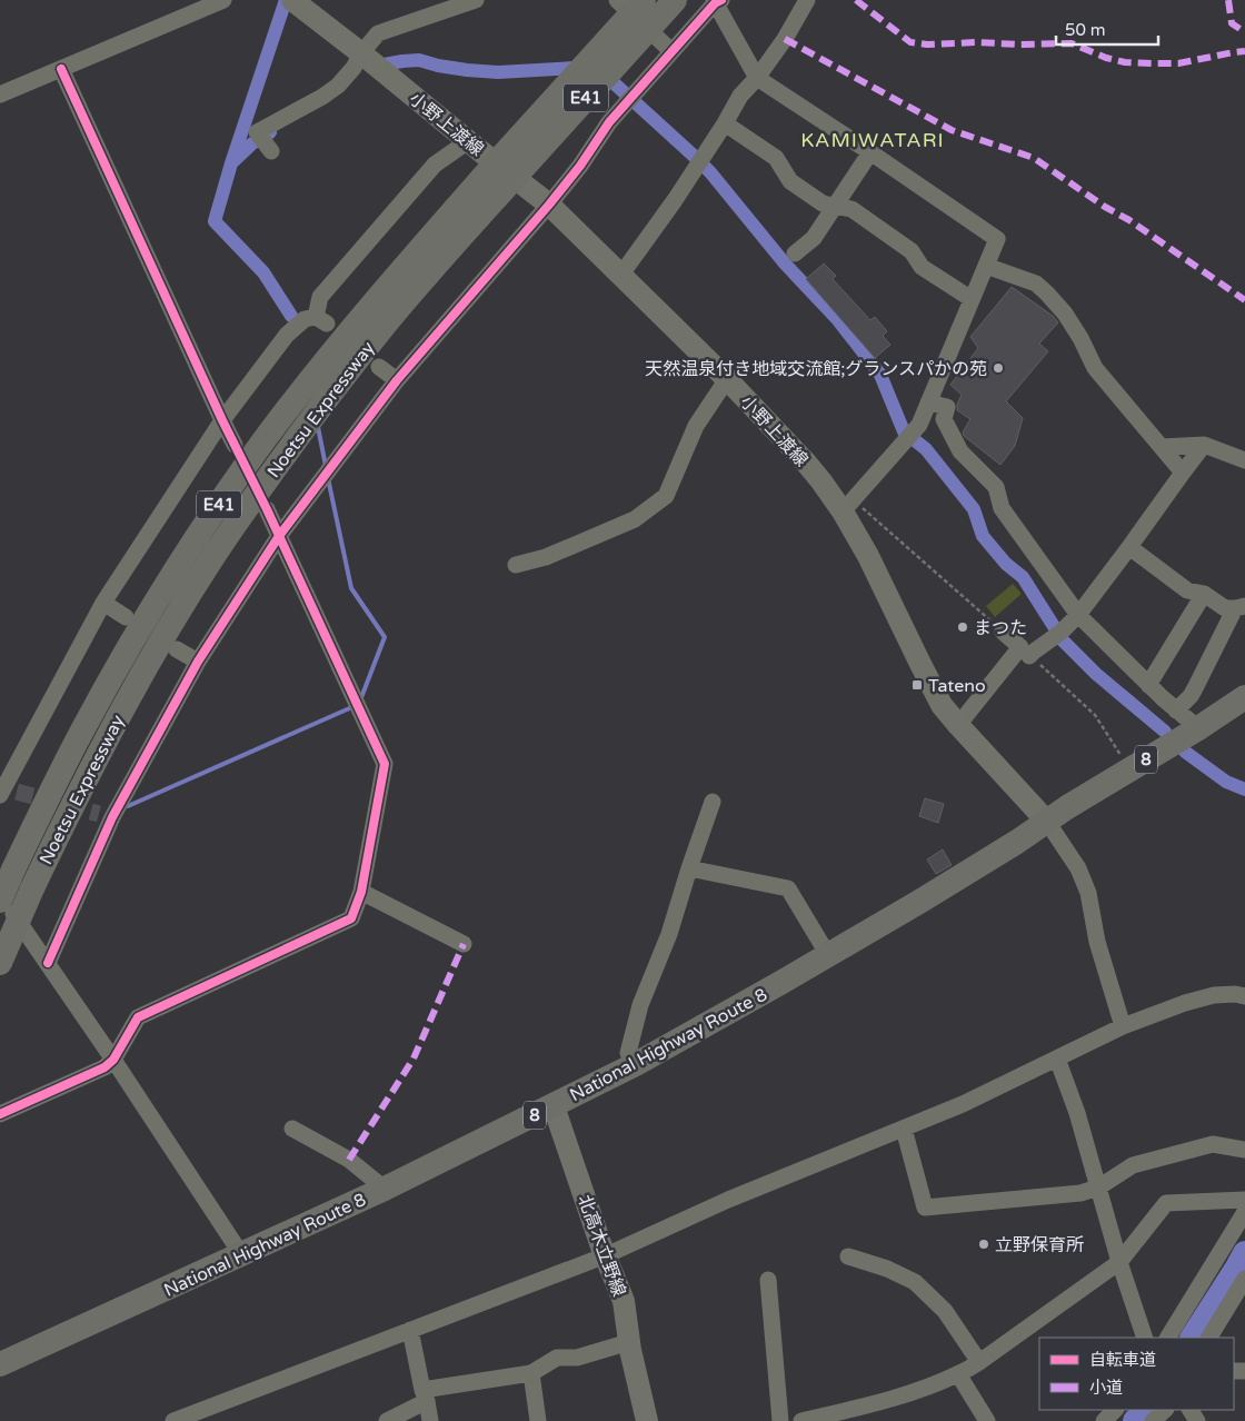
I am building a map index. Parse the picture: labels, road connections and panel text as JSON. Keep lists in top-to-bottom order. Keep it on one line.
{"streets":{"highway":["E41","Noetsu Expressway","8","National Highway Route 8"],"main road":["小野上渡線","北高木立野線"]},"crossings":[["小野上渡線","National Highway Route 8"],["National Highway Route 8","北高木立野線"]],"districts":["KAMIWATARI"],"places":{"other":["天然温泉付き地域交流館;グランスパかの苑","まつた","立野保育所"],"transit":["Tateno"]},"legend":["自転車道","小道"],"scale_bar":"50 m"}
